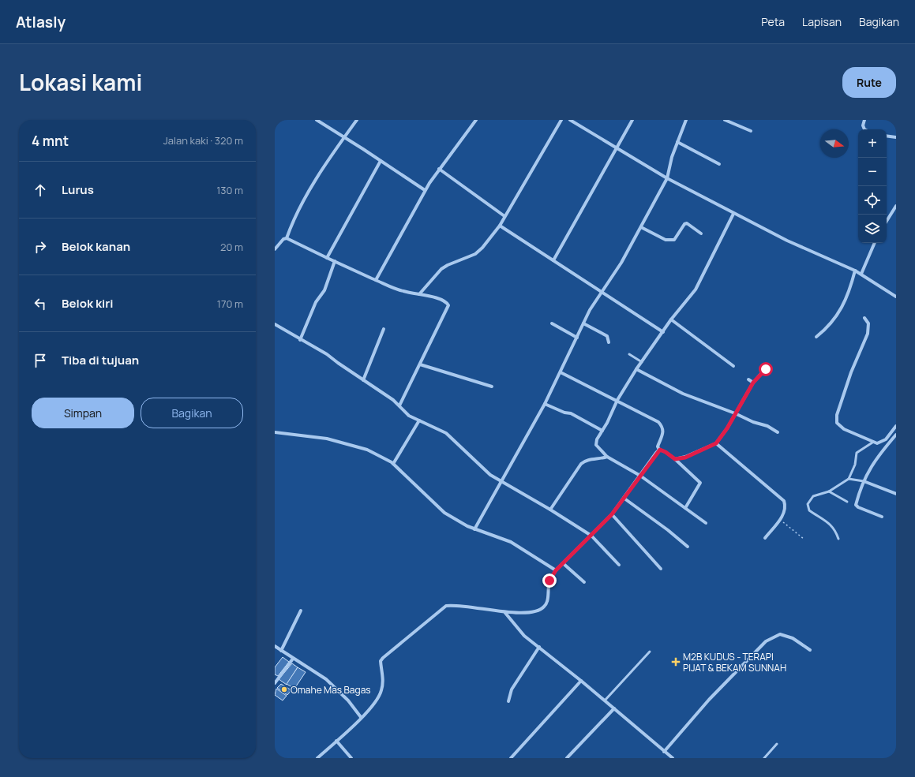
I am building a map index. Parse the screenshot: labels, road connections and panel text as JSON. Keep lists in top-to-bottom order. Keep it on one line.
{"places":{"health":["M2B KUDUS - TERAPI PIJAT & BEKAM SUNNAH"],"other":["Omahe Mas Bagas"]},"north":"right","page":{"header":"Atlasly","nav":["Peta","Lapisan","Bagikan"],"title":"Lokasi kami","buttons":["Rute",["Simpan","Bagikan"]],"heading":["4 mnt","Jalan kaki · 320 m"],"map_buttons":["+","−"],"list":[["Lurus","130 m"],["Belok kanan","20 m"],["Belok kiri","170 m"],"Tiba di tujuan"]}}
